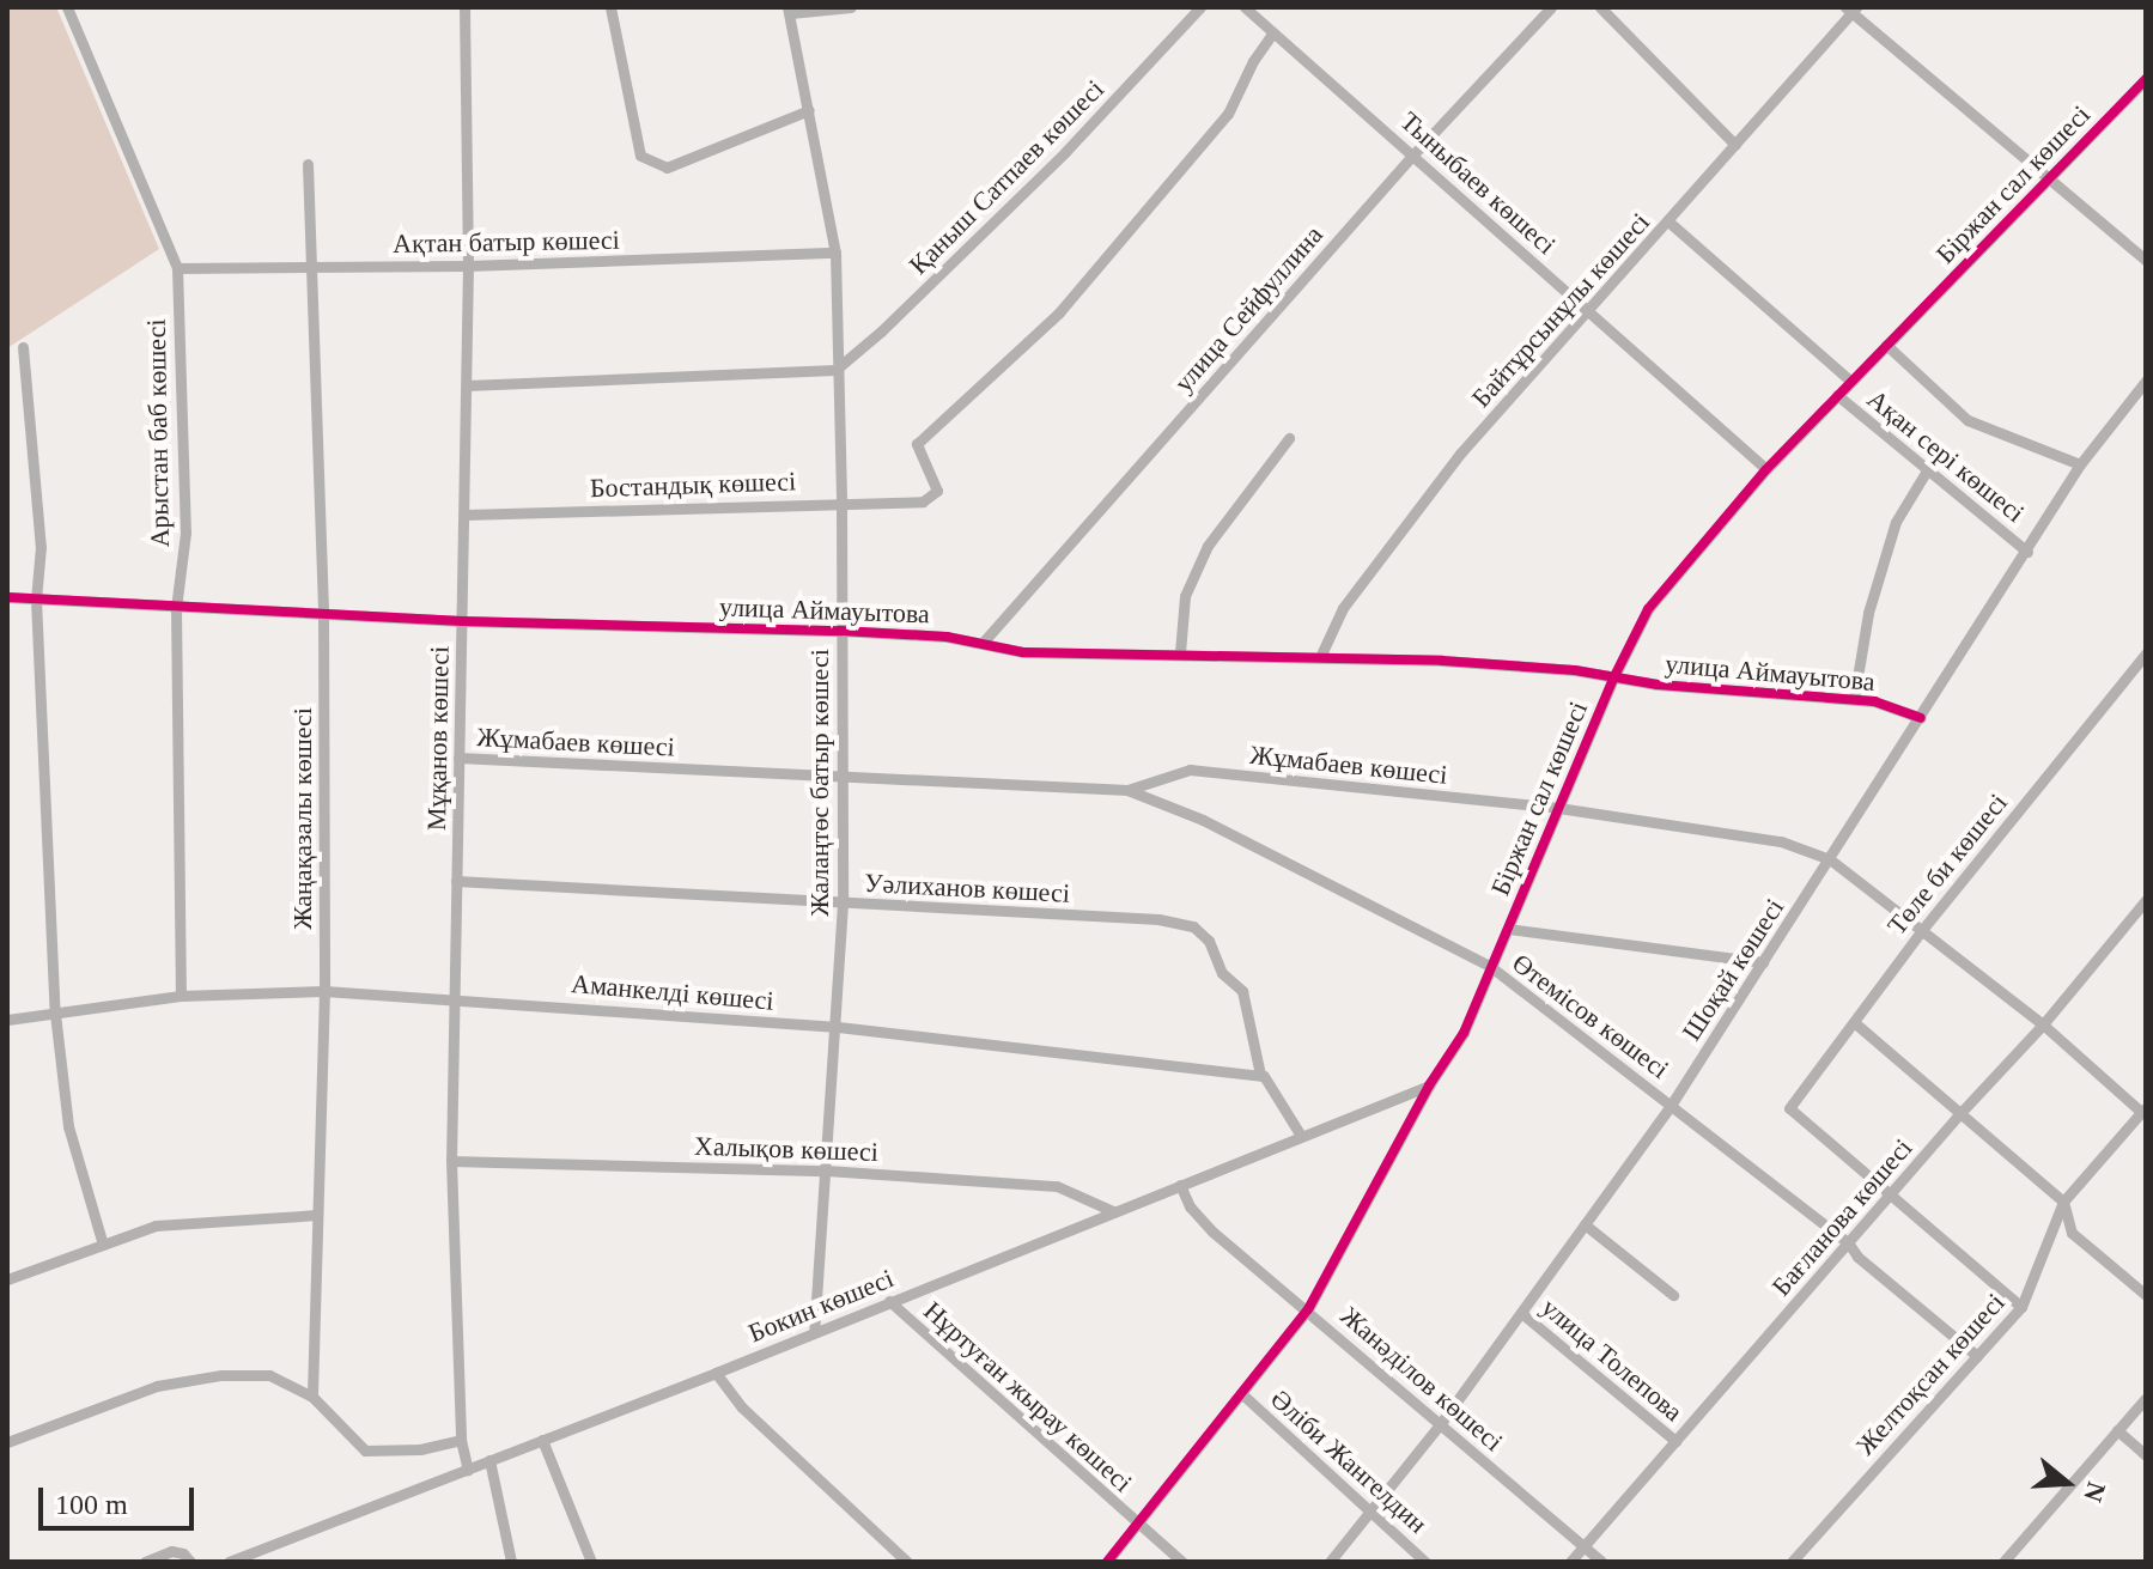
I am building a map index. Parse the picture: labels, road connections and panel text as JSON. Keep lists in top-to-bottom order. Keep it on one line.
{"streets":{"street":["Қаныш Сатпаев көшесі","Тыныбаев көшесі","Біржан сал көшесі","Ақтан батыр көшесі","улица Сейфуллина","Байтұрсынұлы көшесі","Арыстан баб көшесі","Ақан сері көшесі","Бостандық көшесі","улица Аймауытова","Мұқанов көшесі","Жұмабаев көшесі","Жалаңтөс батыр көшесі","Жаңақазалы көшесі","Төле би көшесі","Уәлиханов көшесі","Шоқай көшесі","Аманкелді көшесі","Өтемісов көшесі","Халықов көшесі","Бағланова көшесі","Бокин көшесі","улица Толепова","Желтоқсан көшесі","Жанәділов көшесі","Нұртуған жырау көшесі","Әліби Жангелдин"]},"crossings":[["Қаныш Сатпаев көшесі","Жалаңтөс батыр көшесі"],["Тыныбаев көшесі","Біржан сал көшесі"],["Тыныбаев көшесі","улица Сейфуллина"],["Тыныбаев көшесі","Байтұрсынұлы көшесі"],["Тыныбаев көшесі","Бостандық көшесі"],["Біржан сал көшесі","Ақан сері көшесі"],["Біржан сал көшесі","улица Аймауытова"],["Біржан сал көшесі","Жұмабаев көшесі"],["Біржан сал көшесі","Өтемісов көшесі"],["Біржан сал көшесі","Бокин көшесі"],["Біржан сал көшесі","Жанәділов көшесі"],["Біржан сал көшесі","Нұртуған жырау көшесі"],["Біржан сал көшесі","Әліби Жангелдин"],["Ақтан батыр көшесі","Арыстан баб көшесі"],["Ақтан батыр көшесі","Мұқанов көшесі"],["Ақтан батыр көшесі","Жалаңтөс батыр көшесі"],["Ақтан батыр көшесі","Жаңақазалы көшесі"],["улица Сейфуллина","улица Аймауытова"],["Байтұрсынұлы көшесі","Ақан сері көшесі"],["Байтұрсынұлы көшесі","улица Аймауытова"],["Арыстан баб көшесі","улица Аймауытова"],["Арыстан баб көшесі","Аманкелді көшесі"],["Ақан сері көшесі","Шоқай көшесі"],["Бостандық көшесі","Мұқанов көшесі"],["Бостандық көшесі","Жалаңтөс батыр көшесі"],["улица Аймауытова","Мұқанов көшесі"],["улица Аймауытова","Жалаңтөс батыр көшесі"],["улица Аймауытова","Жаңақазалы көшесі"],["улица Аймауытова","Шоқай көшесі"],["Мұқанов көшесі","Жұмабаев көшесі"],["Мұқанов көшесі","Уәлиханов көшесі"],["Мұқанов көшесі","Аманкелді көшесі"],["Мұқанов көшесі","Халықов көшесі"],["Мұқанов көшесі","Бокин көшесі"],["Жұмабаев көшесі","Жалаңтөс батыр көшесі"],["Жұмабаев көшесі","Төле би көшесі"],["Жұмабаев көшесі","Шоқай көшесі"],["Жұмабаев көшесі","Өтемісов көшесі"],["Жұмабаев көшесі","Бағланова көшесі"],["Жұмабаев көшесі","Желтоқсан көшесі"],["Жалаңтөс батыр көшесі","Уәлиханов көшесі"],["Жалаңтөс батыр көшесі","Аманкелді көшесі"],["Жалаңтөс батыр көшесі","Халықов көшесі"],["Жалаңтөс батыр көшесі","Бокин көшесі"],["Жаңақазалы көшесі","Аманкелді көшесі"],["Төле би көшесі","Бағланова көшесі"],["Уәлиханов көшесі","Аманкелді көшесі"],["Шоқай көшесі","Өтемісов көшесі"],["Шоқай көшесі","улица Толепова"],["Шоқай көшесі","Жанәділов көшесі"],["Шоқай көшесі","Әліби Жангелдин"],["Өтемісов көшесі","Бағланова көшесі"],["Өтемісов көшесі","Желтоқсан көшесі"],["Халықов көшесі","Бокин көшесі"],["Бағланова көшесі","улица Толепова"],["Бағланова көшесі","Жанәділов көшесі"],["Бокин көшесі","Жанәділов көшесі"],["Бокин көшесі","Нұртуған жырау көшесі"]],"scale_bar":"100 m","north":"right"}
